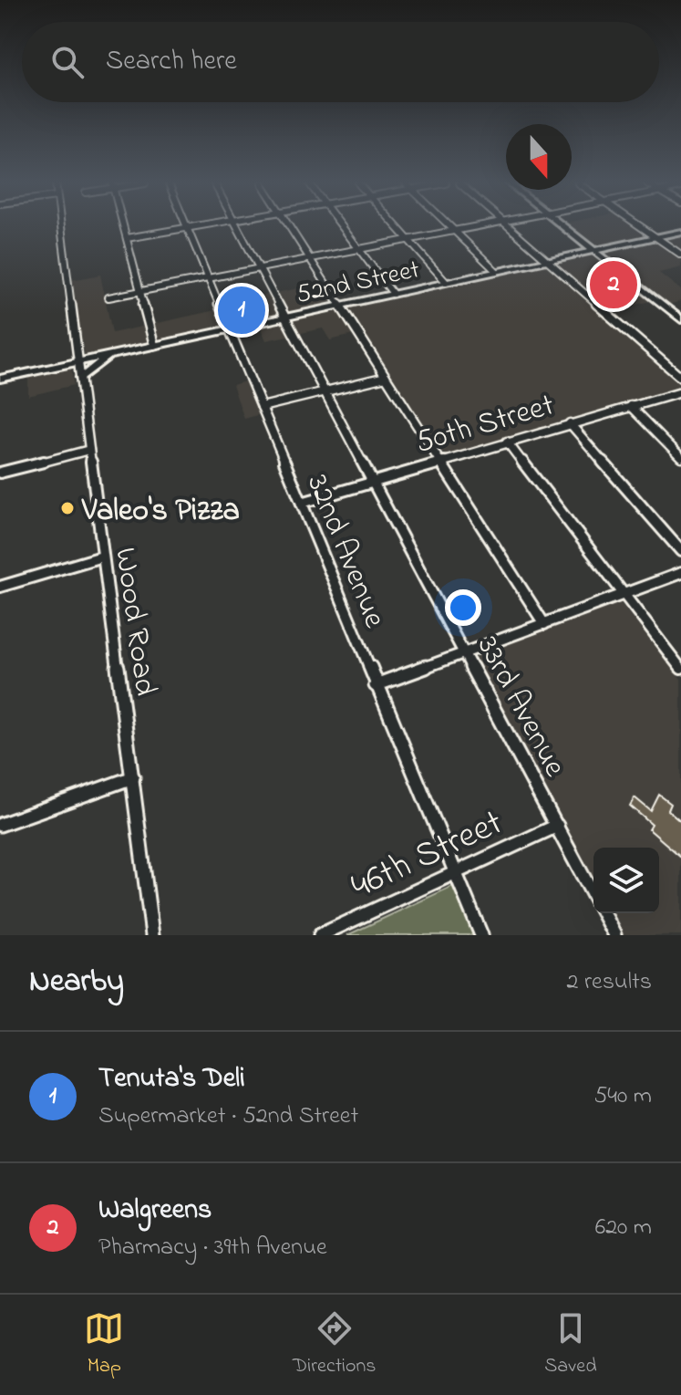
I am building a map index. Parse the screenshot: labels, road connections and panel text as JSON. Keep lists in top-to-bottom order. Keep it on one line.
{"streets":{"main road":["52nd Street"],"street":["50th Street","32nd Avenue","Wood Road","33rd Avenue","46th Street"]},"crossings":[["52nd Street","32nd Avenue"],["52nd Street","Wood Road"],["52nd Street","33rd Avenue"],["50th Street","32nd Avenue"],["50th Street","33rd Avenue"],["32nd Avenue","46th Street"],["33rd Avenue","46th Street"]],"places":["Valeo's Pizza"],"north":"bottom","page":{"search":"Search here","pins":["2","1"],"heading":["Nearby","2 results"],"list":[{"mark":"1","name":"Tenuta's Deli","note":"Supermarket · 52nd Street","value":"540 m"},{"mark":"2","name":"Walgreens","note":"Pharmacy · 39th Avenue","value":"620 m"}],"nav":["Map","Directions","Saved"]}}
